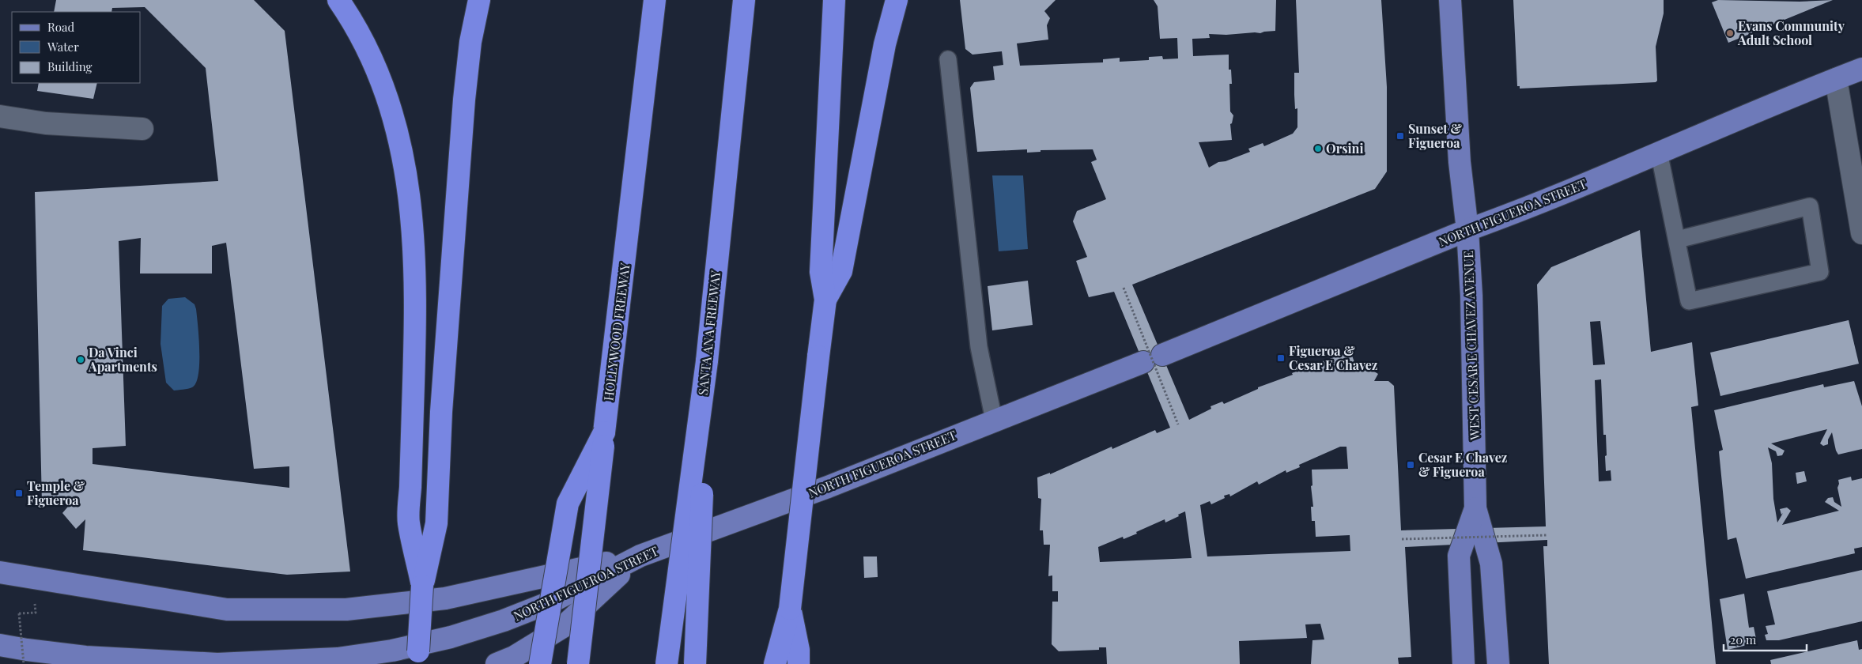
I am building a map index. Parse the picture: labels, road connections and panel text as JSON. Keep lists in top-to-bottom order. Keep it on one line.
{"streets":{"highway":["HOLLYWOOD FREEWAY","SANTA ANA FREEWAY"],"main road":["NORTH FIGUEROA STREET","WEST CESAR E CHAVEZ AVENUE"]},"crossings":[["NORTH FIGUEROA STREET","WEST CESAR E CHAVEZ AVENUE"]],"places":{"other":["Evans Community Adult School","Orsini","Da Vinci Apartments"],"transit":["Sunset & Figueroa","Figueroa & Cesar E Chavez","Cesar E Chavez & Figueroa","Temple & Figueroa"]},"legend":["Road","Water","Building"],"scale_bar":"20 m"}
